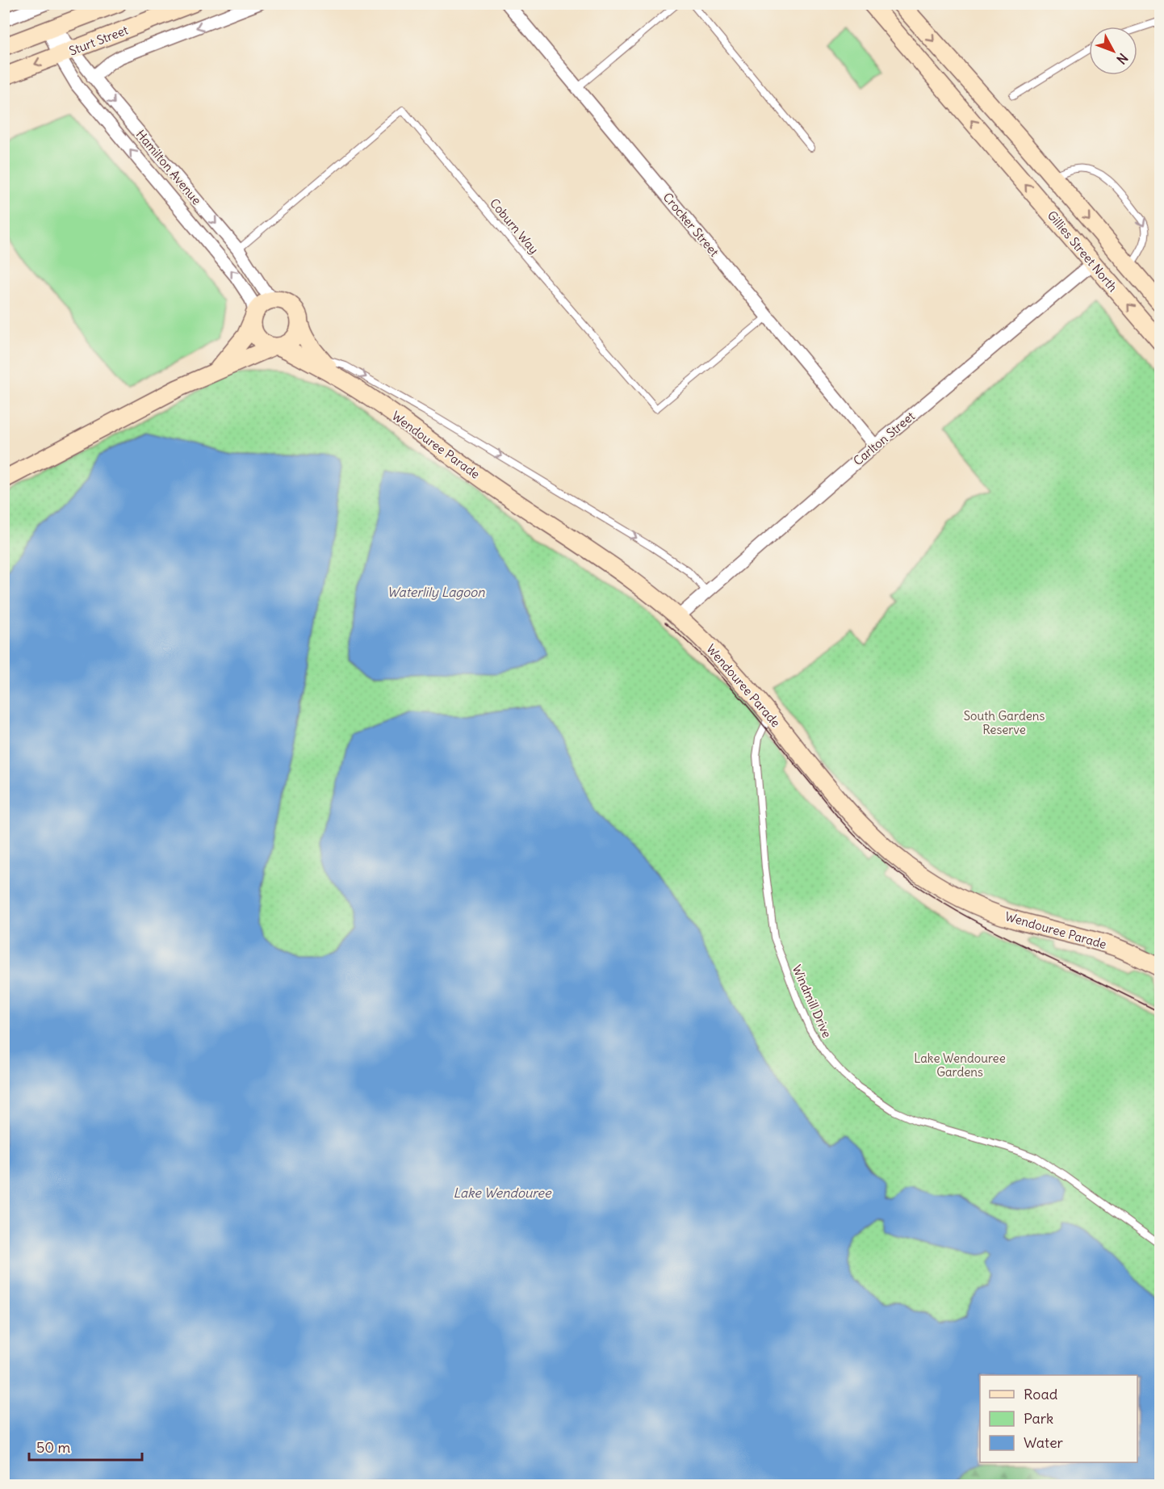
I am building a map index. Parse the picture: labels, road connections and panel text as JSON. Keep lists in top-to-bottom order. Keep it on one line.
{"streets":{"street":["Sturt Street","Hamilton Avenue","Crocker Street","Gillies Street North","Carlton Street","Wendouree Parade"],"lane":["Coburn Way","Windmill Drive"]},"crossings":[["Sturt Street","Hamilton Avenue"],["Hamilton Avenue","Coburn Way"],["Hamilton Avenue","Wendouree Parade"],["Crocker Street","Coburn Way"],["Crocker Street","Carlton Street"],["Gillies Street North","Carlton Street"],["Carlton Street","Wendouree Parade"],["Wendouree Parade","Windmill Drive"]],"water":["Waterlily Lagoon","Lake Wendouree"],"parks":["South Gardens Reserve","Lake Wendouree Gardens"],"legend":["Road","Park","Water"],"scale_bar":"50 m","north":"bottom right"}
